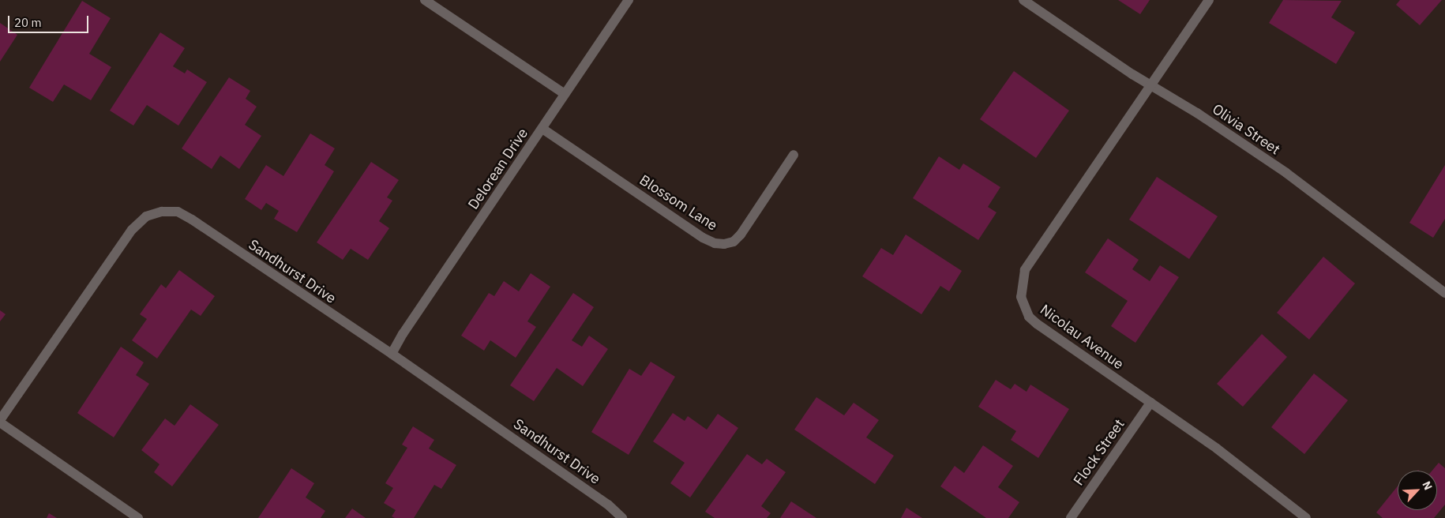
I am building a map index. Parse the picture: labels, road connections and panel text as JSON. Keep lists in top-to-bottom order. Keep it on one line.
{"streets":{"street":["Olivia Street","Delorean Drive","Blossom Lane","Sandhurst Drive","Nicolau Avenue","Flock Street"]},"crossings":[["Olivia Street","Nicolau Avenue"],["Delorean Drive","Blossom Lane"],["Delorean Drive","Sandhurst Drive"],["Nicolau Avenue","Flock Street"]],"scale_bar":"20 m","north":"top right"}
